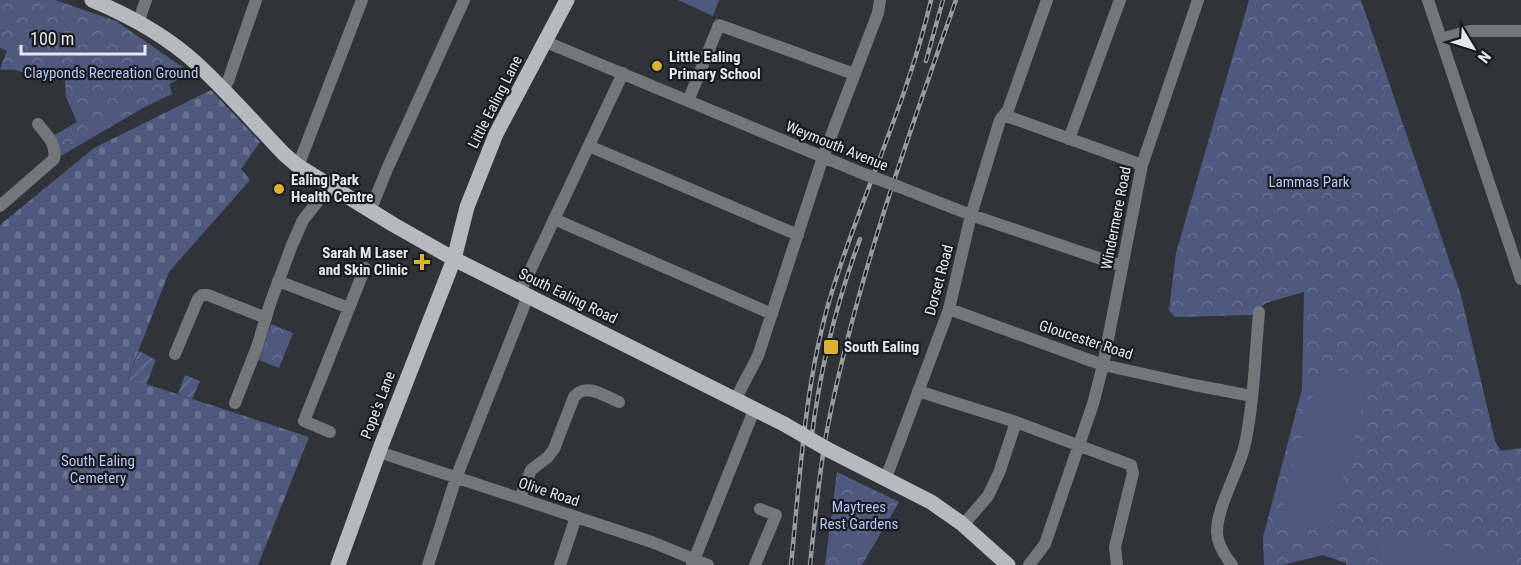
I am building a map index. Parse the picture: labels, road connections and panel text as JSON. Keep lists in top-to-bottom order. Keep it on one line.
{"streets":{"main road":["Little Ealing Lane","South Ealing Road","Pope's Lane"],"street":["Weymouth Avenue","Windermere Road","Dorset Road","Gloucester Road","Olive Road"]},"crossings":[["Little Ealing Lane","Weymouth Avenue"],["Little Ealing Lane","South Ealing Road"],["Little Ealing Lane","Pope's Lane"],["Weymouth Avenue","Windermere Road"],["Weymouth Avenue","Dorset Road"],["Windermere Road","Gloucester Road"],["Dorset Road","South Ealing Road"],["Dorset Road","Gloucester Road"],["South Ealing Road","Pope's Lane"],["Pope's Lane","Olive Road"]],"parks":["Clayponds Recreation Ground","Lammas Park","South Ealing Cemetery","Maytrees Rest Gardens"],"places":{"other":["Little Ealing Primary School","Ealing Park Health Centre"],"health":["Sarah M Laser and Skin Clinic"],"transit":["South Ealing"]},"scale_bar":"100 m","north":"bottom right"}
